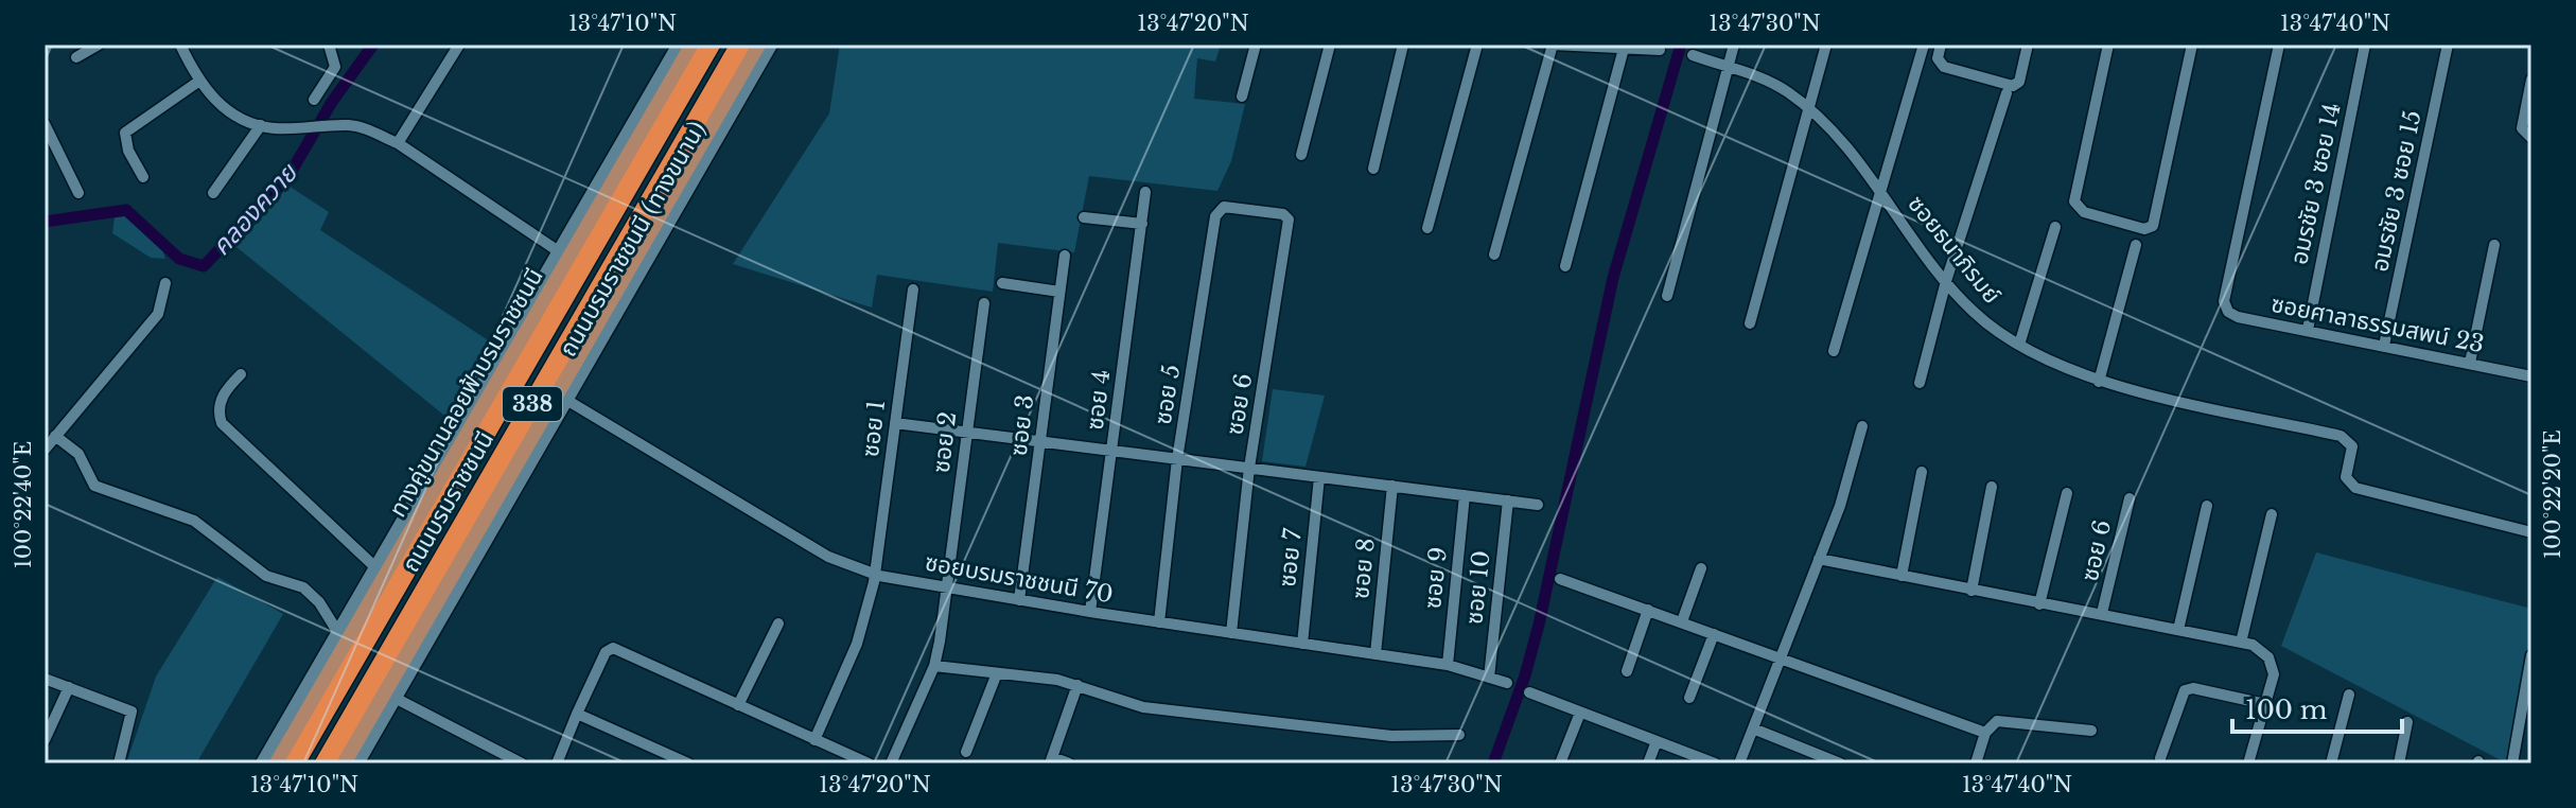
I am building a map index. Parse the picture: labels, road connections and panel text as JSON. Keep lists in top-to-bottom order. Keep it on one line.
{"streets":{"highway":["338","ถนนบรมราชชนนี"],"main road":["ถนนบรมราชชนนี (ทางขนาน)","ทางคู่ขนานลอยฟ้าบรมราชชนนี"],"street":["อมรชัย 3 ซอย 14","อมรชัย 3 ซอย 15","ซอยธนาภิรมย์","ซอยศาลาธรรมสพน์ 23","ซอย 5","ซอย 4","ซอย 6","ซอย 3","ซอย 1","ซอย 2","ซอย 7","ซอย 8","ซอยบรมราชชนนี 70","ซอย 9","ซอย 10"]},"crossings":[["อมรชัย 3 ซอย 14","ซอยศาลาธรรมสพน์ 23"],["อมรชัย 3 ซอย 15","ซอยศาลาธรรมสพน์ 23"],["ถนนบรมราชชนนี (ทางขนาน)","ซอยบรมราชชนนี 70"],["ซอย 5","ซอย 6"],["ซอย 5","ซอยบรมราชชนนี 70"],["ซอย 4","ซอยบรมราชชนนี 70"],["ซอย 6","ซอยบรมราชชนนี 70"],["ซอย 3","ซอยบรมราชชนนี 70"],["ซอย 1","ซอยบรมราชชนนี 70"],["ซอย 2","ซอยบรมราชชนนี 70"],["ซอย 7","ซอยบรมราชชนนี 70"],["ซอย 8","ซอยบรมราชชนนี 70"],["ซอยบรมราชชนนี 70","ซอย 9"],["ซอยบรมราชชนนี 70","ซอย 10"]],"water":["คลองควาย"],"scale_bar":"100 m","coordinates":["13°47'10\"N","13°47'20\"N","13°47'30\"N","13°47'40\"N","100°22'20\"E","100°22'40\"E"]}
